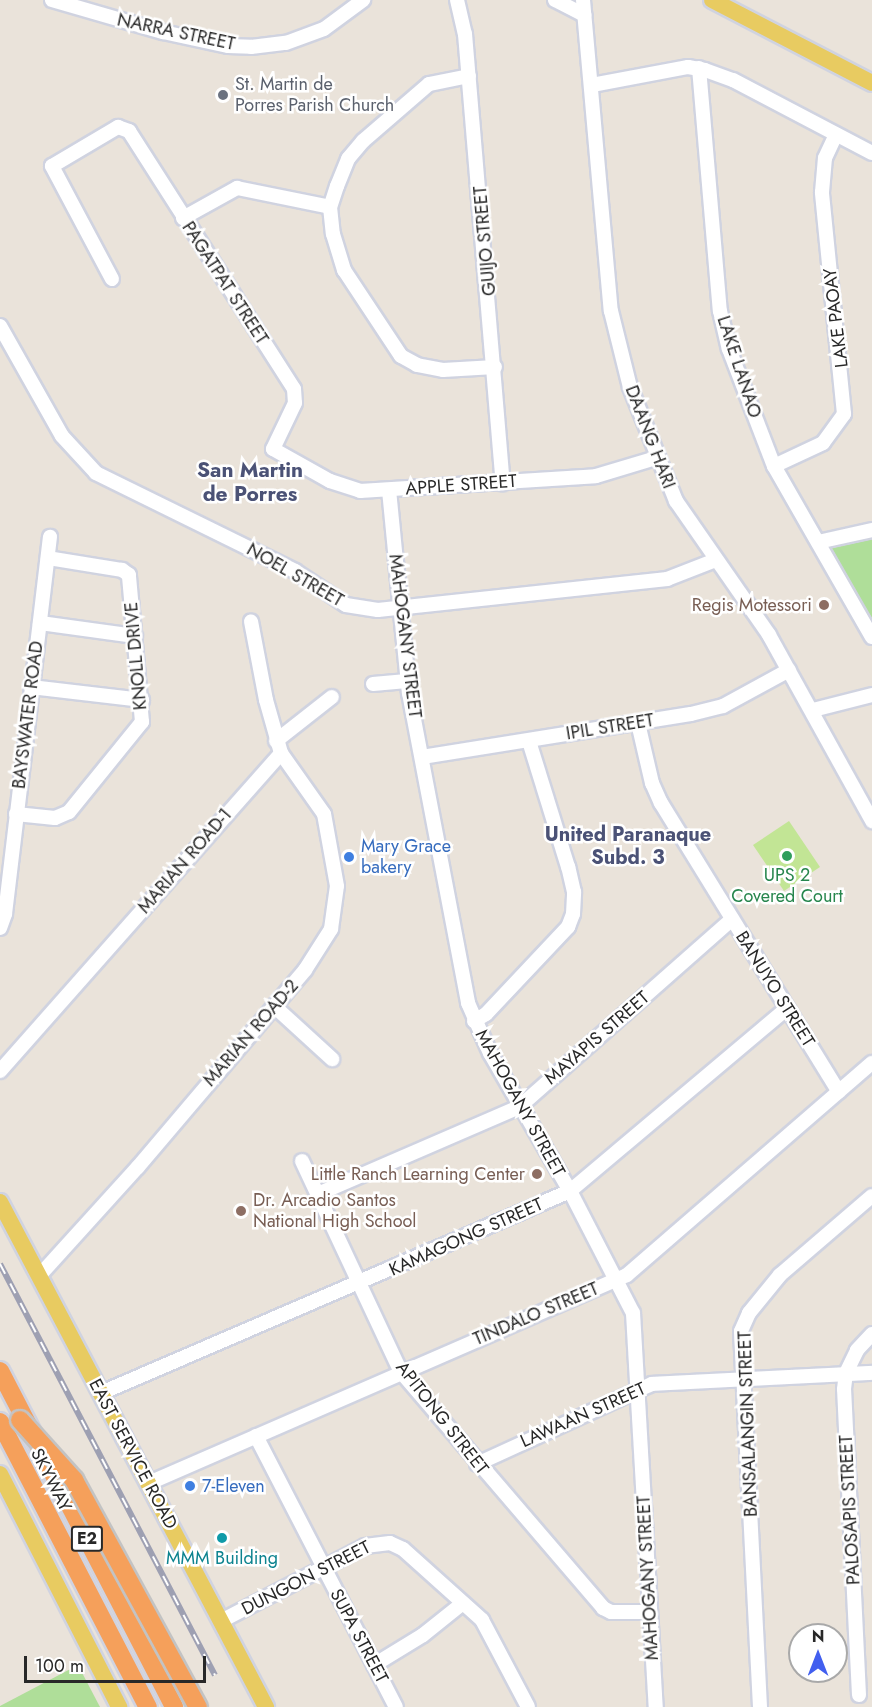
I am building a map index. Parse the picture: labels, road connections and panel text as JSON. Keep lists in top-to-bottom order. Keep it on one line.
{"streets":{"highway":["SKYWAY","E2"],"main road":["EAST SERVICE ROAD"],"street":["NARRA STREET","GUIJO STREET","PAGATPAT STREET","LAKE PAOAY","LAKE LANAO","DAANG HARI","APPLE STREET","NOEL STREET","MAHOGANY STREET","KNOLL DRIVE","BAYSWATER ROAD","IPIL STREET","MARIAN ROAD-1","BANUYO STREET","MARIAN ROAD-2","MAYAPIS STREET","KAMAGONG STREET","TINDALO STREET","LAWAAN STREET","APITONG STREET","BANSALANGIN STREET","PALOSAPIS STREET","DUNGON STREET","SUPA STREET"]},"crossings":[["GUIJO STREET","APPLE STREET"],["PAGATPAT STREET","APPLE STREET"],["LAKE PAOAY","LAKE LANAO"],["DAANG HARI","APPLE STREET"],["DAANG HARI","NOEL STREET"],["DAANG HARI","IPIL STREET"],["APPLE STREET","MAHOGANY STREET"],["NOEL STREET","MAHOGANY STREET"],["MAHOGANY STREET","IPIL STREET"],["MAHOGANY STREET","MAYAPIS STREET"],["MAHOGANY STREET","KAMAGONG STREET"],["MAHOGANY STREET","TINDALO STREET"],["MAHOGANY STREET","LAWAAN STREET"],["MAHOGANY STREET","APITONG STREET"],["KNOLL DRIVE","BAYSWATER ROAD"],["IPIL STREET","BANUYO STREET"],["MARIAN ROAD-1","MARIAN ROAD-2"],["BANUYO STREET","MAYAPIS STREET"],["BANUYO STREET","KAMAGONG STREET"],["BANUYO STREET","TINDALO STREET"],["MARIAN ROAD-2","EAST SERVICE ROAD"],["MAYAPIS STREET","APITONG STREET"],["KAMAGONG STREET","APITONG STREET"],["KAMAGONG STREET","EAST SERVICE ROAD"],["TINDALO STREET","APITONG STREET"],["TINDALO STREET","EAST SERVICE ROAD"],["TINDALO STREET","SUPA STREET"],["LAWAAN STREET","APITONG STREET"],["LAWAAN STREET","BANSALANGIN STREET"],["LAWAAN STREET","PALOSAPIS STREET"],["EAST SERVICE ROAD","DUNGON STREET"],["SKYWAY","E2"],["DUNGON STREET","SUPA STREET"]],"districts":["San Martin de Porres","United Paranaque Subd. 3"],"places":["St. Martin de Porres Parish Church","Regis Motessori","UPS 2 Covered Court","Mary Grace bakery","Little Ranch Learning Center","Dr. Arcadio Santos National High School","7-Eleven","MMM Building"],"scale_bar":"100 m","north":"top"}
